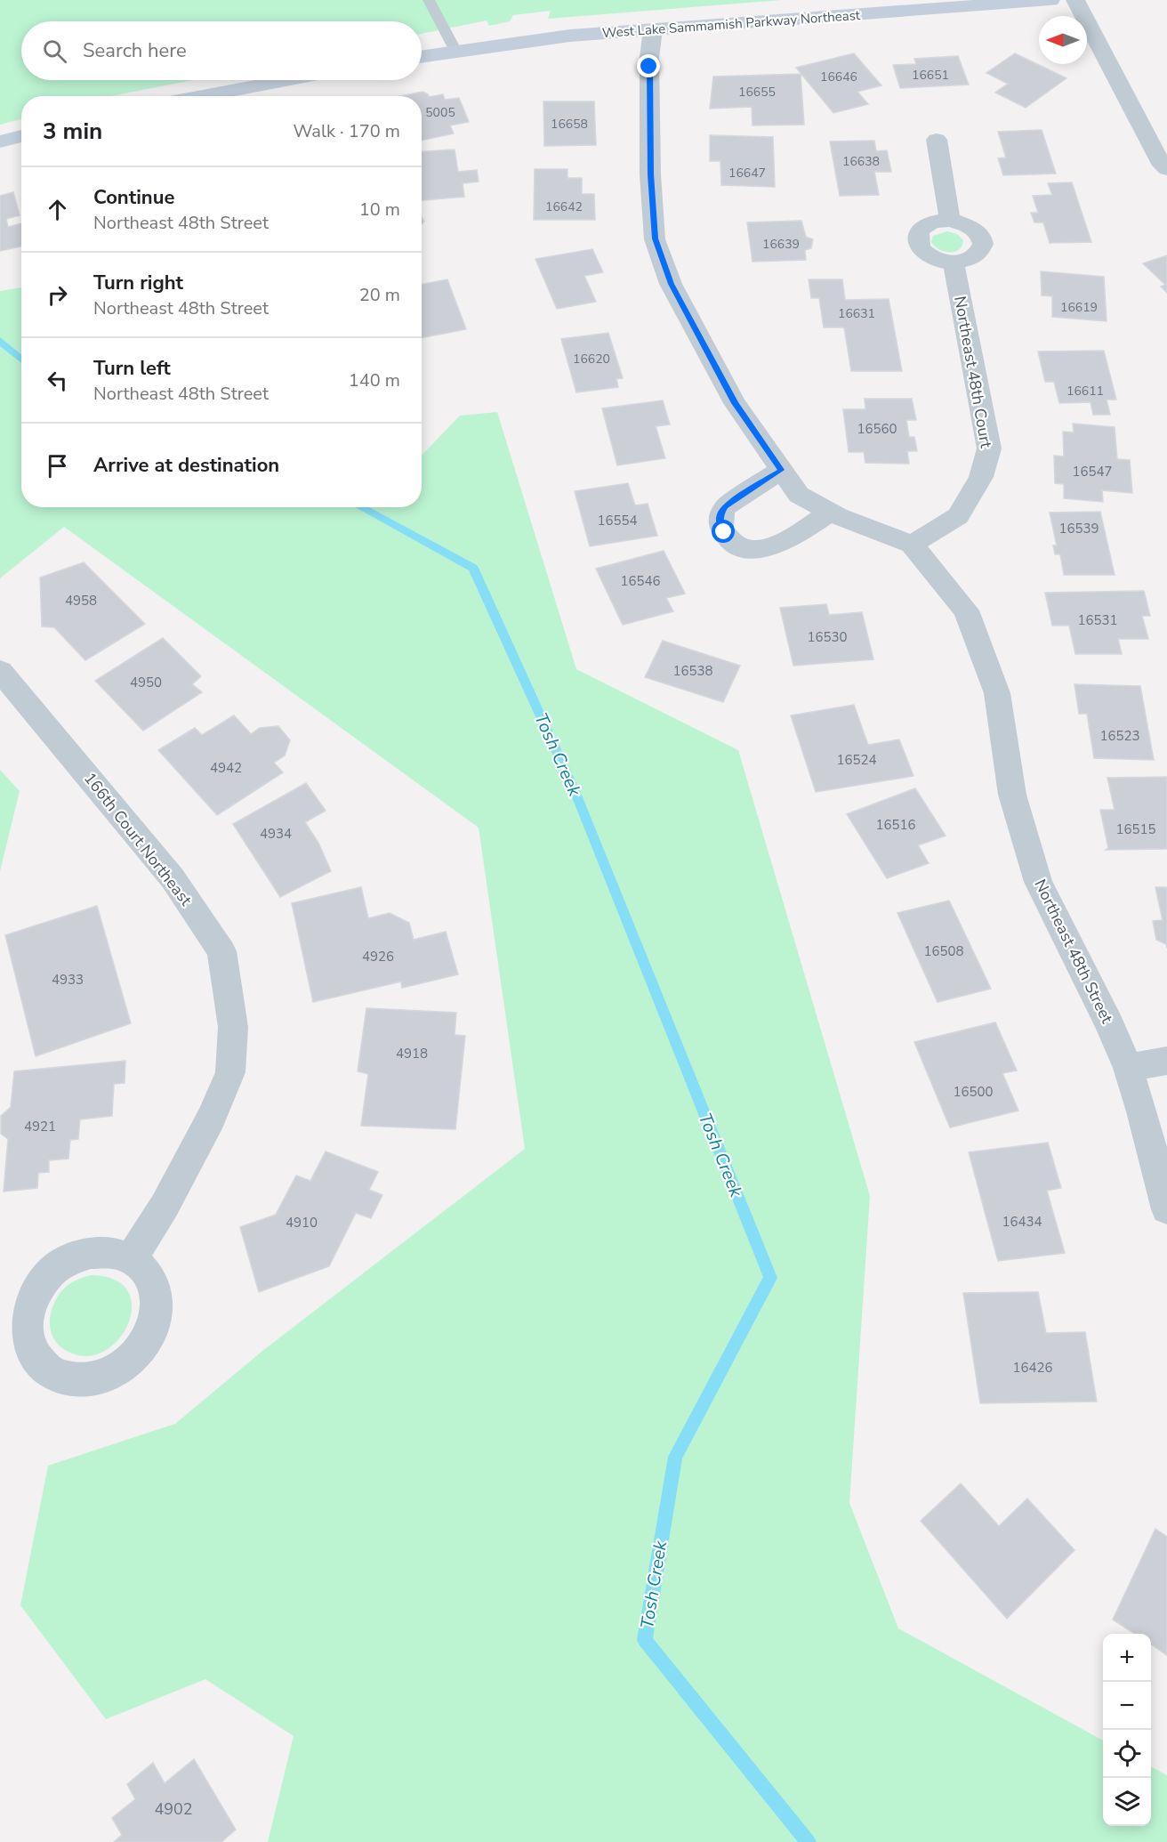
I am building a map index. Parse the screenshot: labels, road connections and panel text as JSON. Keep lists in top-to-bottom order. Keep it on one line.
{"streets":{"main road":["West Lake Sammamish Parkway Northeast"],"street":["Northeast 48th Court","166th Court Northeast","Northeast 48th Street"]},"crossings":[["West Lake Sammamish Parkway Northeast","Northeast 48th Street"],["Northeast 48th Court","Northeast 48th Street"]],"water":["Tosh Creek"],"house_numbers":["16651","16646","16655","5005","16658","16638","16647","16642","16639","16619","16631","16620","16611","16560","16547","16554","16539","16546","4958","16531","16530","16538","4950","16523","16524","4942","16516","16515","4934","16508","4926","4933","4918","16500","4921","16434","4910","16426","4902"],"north":"left","page":{"search":"Search here","heading":["3 min","Walk · 170 m"],"list":[["Continue","Northeast 48th Street","10 m"],["Turn right","Northeast 48th Street","20 m"],["Turn left","Northeast 48th Street","140 m"],"Arrive at destination"],"map_buttons":["+","−"]}}
